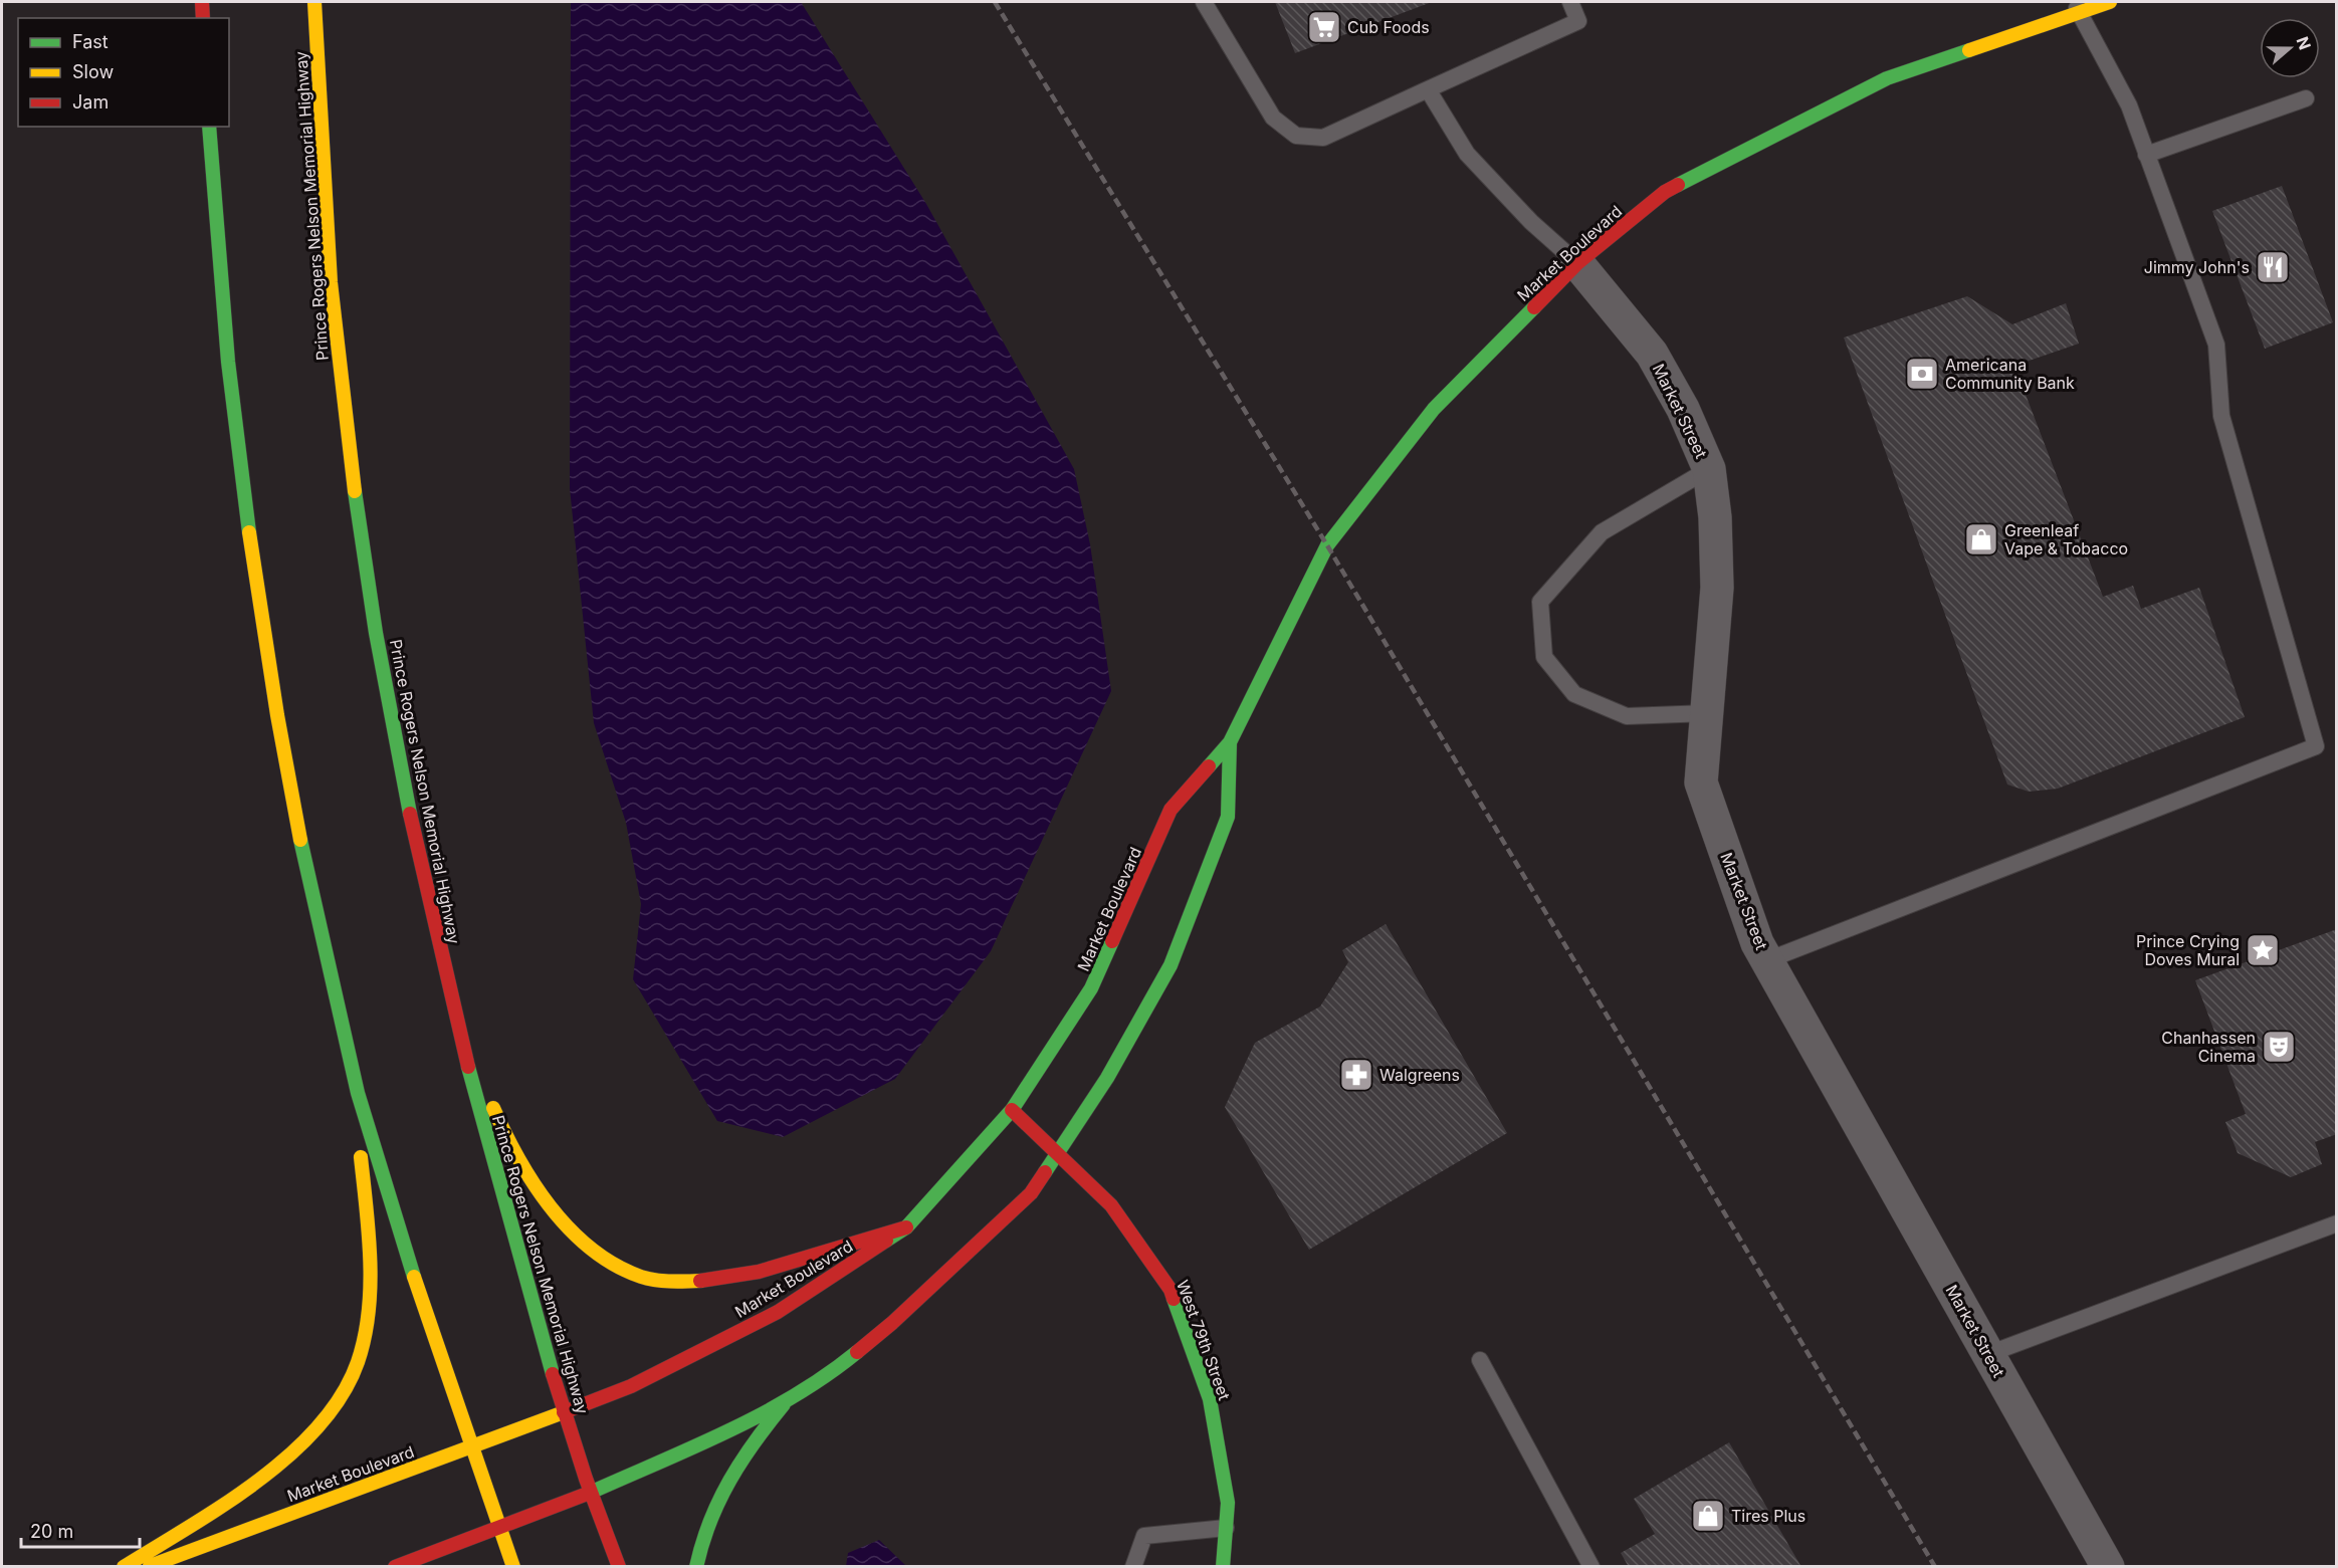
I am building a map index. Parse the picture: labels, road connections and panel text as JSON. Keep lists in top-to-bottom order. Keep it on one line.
{"streets":{"main road":["Prince Rogers Nelson Memorial Highway","Market Boulevard","West 79th Street"],"street":["Market Street"]},"crossings":[["Prince Rogers Nelson Memorial Highway","Market Boulevard"],["Market Boulevard","Market Street"],["Market Boulevard","West 79th Street"]],"places":{"supermarket":["Cub Foods"],"restaurant":["Jimmy John's"],"bank":["Americana Community Bank"],"shop":["Greenleaf Vape & Tobacco","Tires Plus"],"place":["Prince Crying Doves Mural"],"theatre":["Chanhassen Cinema"],"pharmacy":["Walgreens"]},"legend":["Fast","Slow","Jam"],"scale_bar":"20 m","north":"right"}
